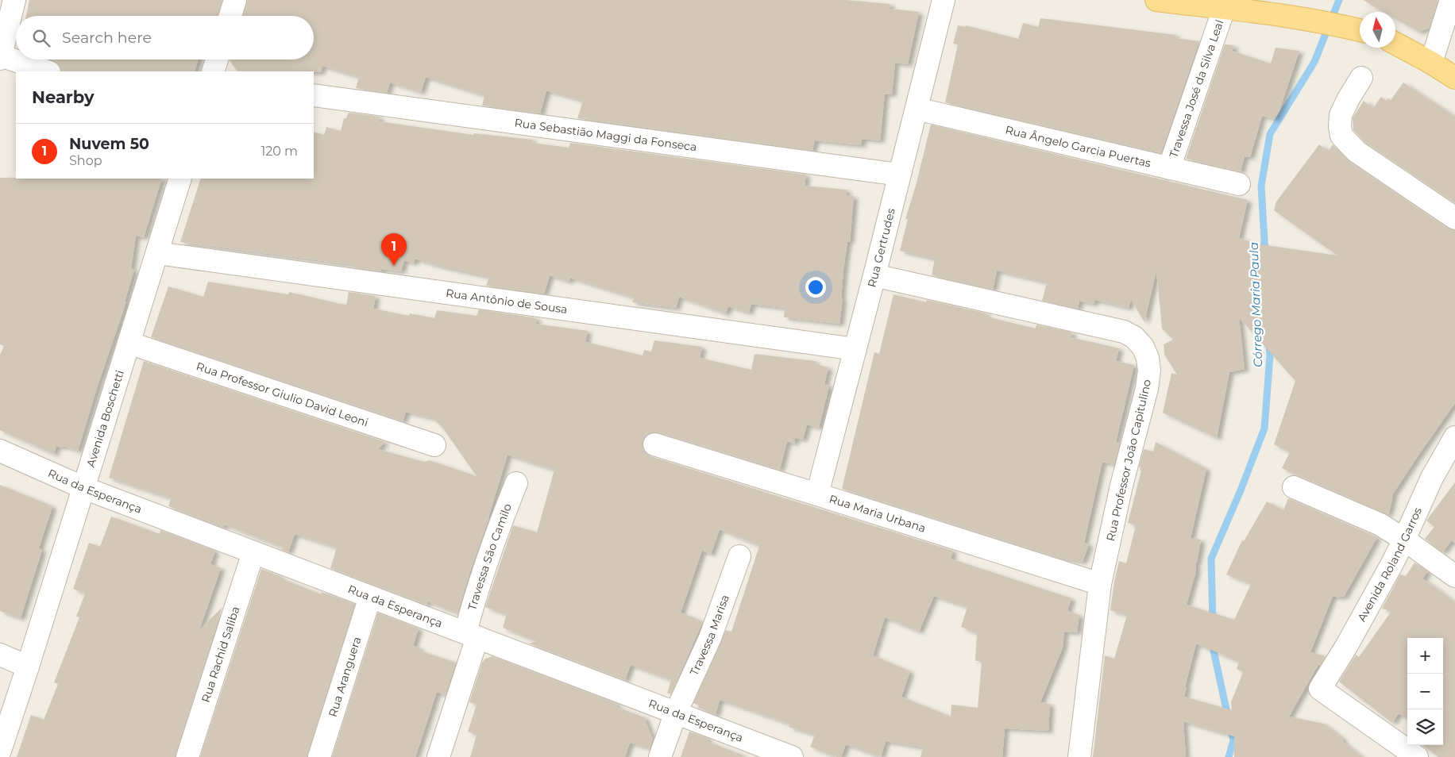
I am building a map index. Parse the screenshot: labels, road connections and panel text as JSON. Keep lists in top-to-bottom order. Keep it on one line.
{"streets":{"street":["Travessa José da Silva Leal","Rua Sebastião Maggi da Fonseca","Rua Ângelo Garcia Puertas","Rua Gertrudes","Rua Antônio de Sousa","Rua Professor Giulio David Leoni","Avenida Boschetti","Rua Professor João Capitulino","Rua da Esperança","Rua Maria Urbana","Travessa São Camilo","Avenida Roland Garros","Travessa Marisa","Rua Rachid Saliba","Rua Aranguera"]},"crossings":[["Travessa José da Silva Leal","Rua Ângelo Garcia Puertas"],["Rua Sebastião Maggi da Fonseca","Rua Gertrudes"],["Rua Ângelo Garcia Puertas","Rua Gertrudes"],["Rua Gertrudes","Rua Antônio de Sousa"],["Rua Gertrudes","Rua Professor João Capitulino"],["Rua Gertrudes","Rua Maria Urbana"],["Rua Antônio de Sousa","Avenida Boschetti"],["Rua Professor Giulio David Leoni","Avenida Boschetti"],["Avenida Boschetti","Rua da Esperança"],["Rua Professor João Capitulino","Rua Maria Urbana"],["Rua da Esperança","Travessa São Camilo"],["Rua da Esperança","Travessa Marisa"],["Rua da Esperança","Rua Rachid Saliba"],["Rua da Esperança","Rua Aranguera"]],"water":["Córrego Maria Paula"],"north":"top","page":{"search":"Search here","heading":"Nearby","list":[{"mark":"1","name":"Nuvem 50","note":"Shop","value":"120 m"}],"pins":"1","map_buttons":["+","−"]}}
